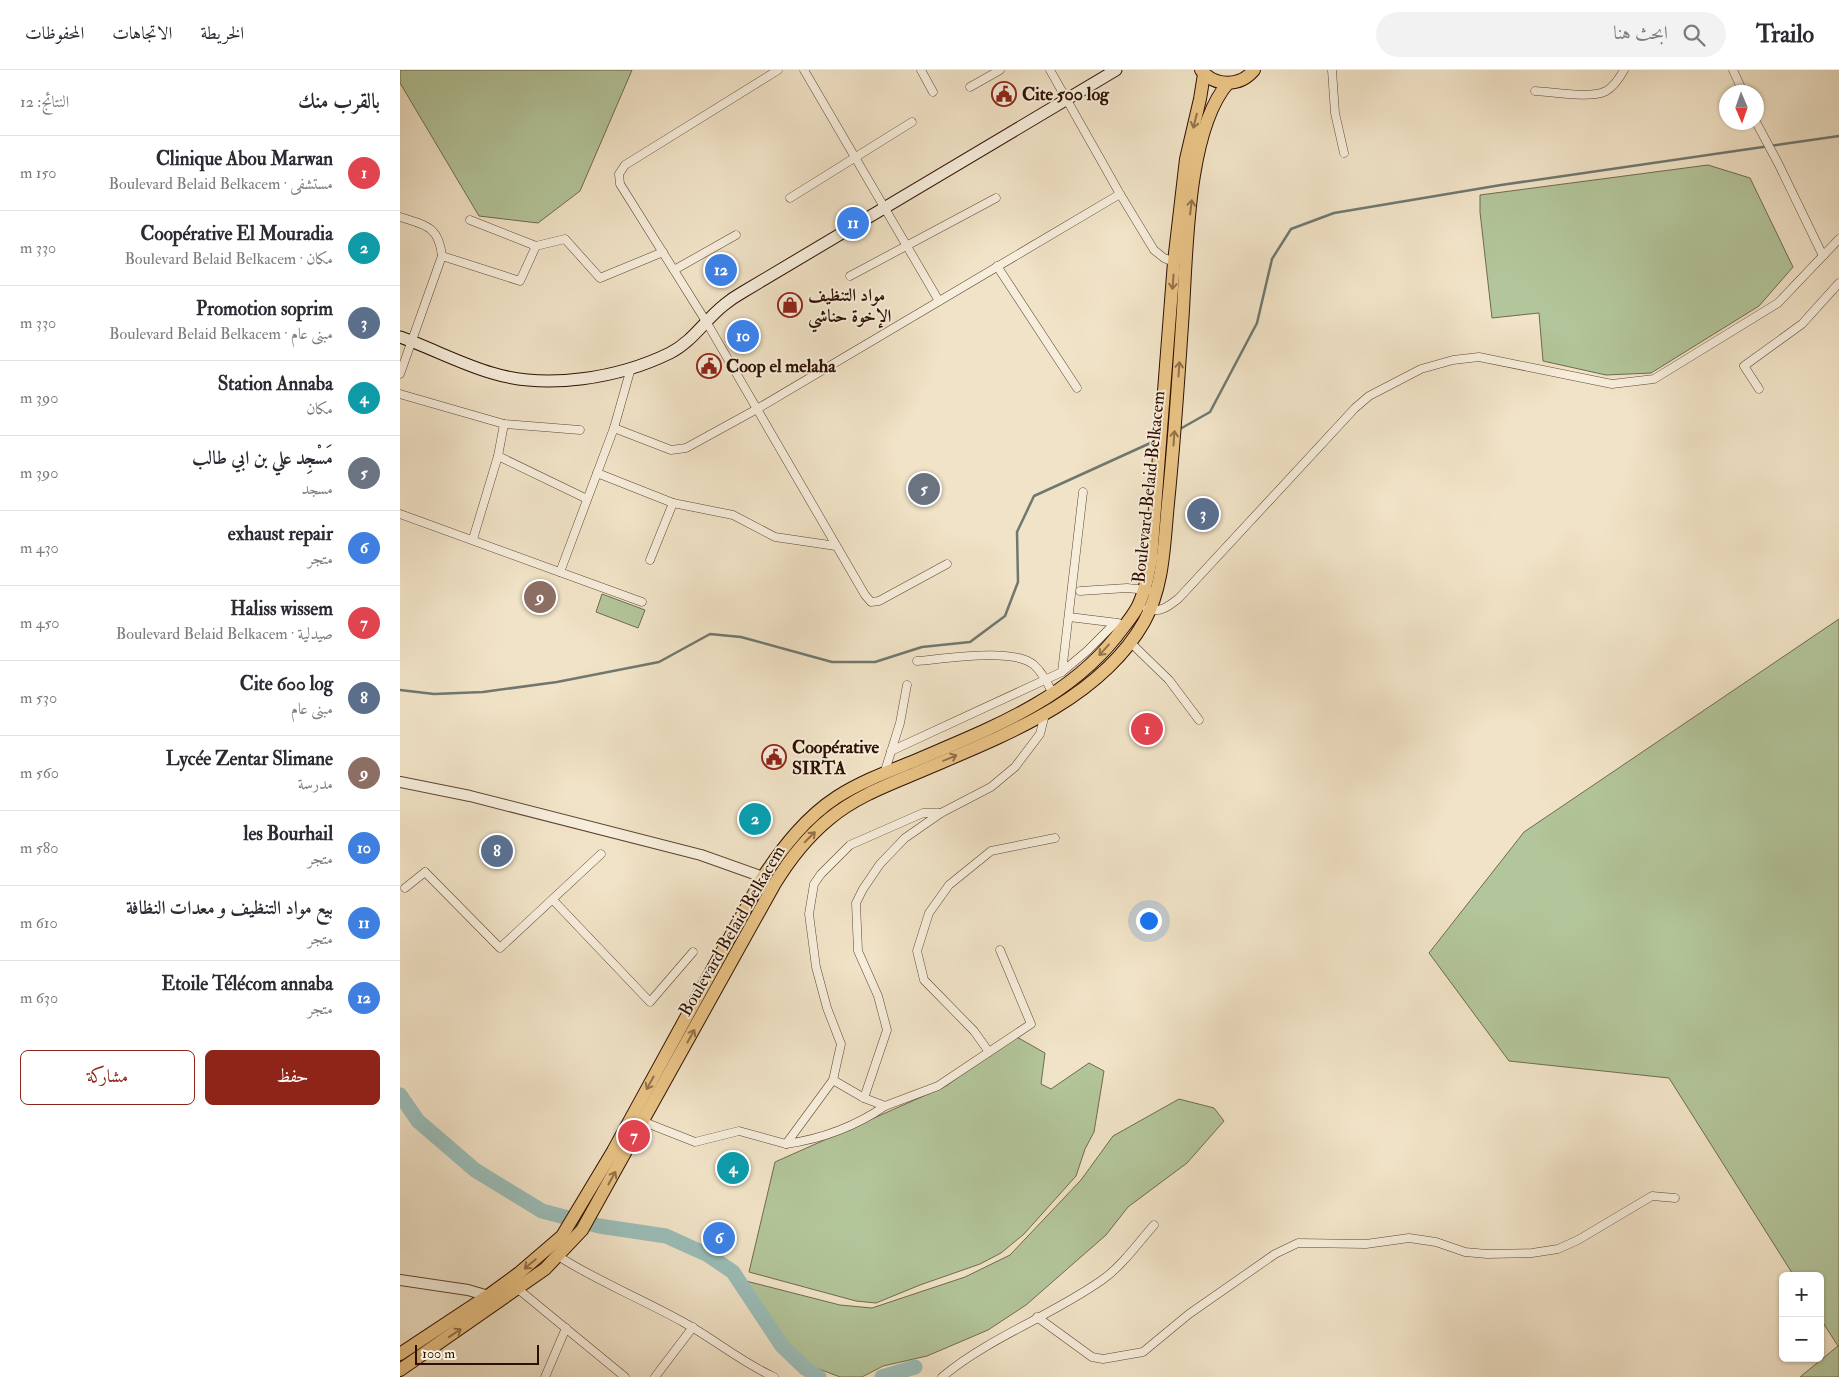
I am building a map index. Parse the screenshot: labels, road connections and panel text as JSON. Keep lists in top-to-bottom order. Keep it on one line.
{"streets":{"main road":["Boulevard Belaid Belkacem"]},"places":{"public building":["Cite 500 log","Coop el melaha","Coopérative SIRTA"],"shop":["مواد التنظيف الإخوة حناشي"]},"scale_bar":"100 m","north":"bottom","page":{"header":"Trailo","search":"ابحث هنا","nav":["الخريطة","الاتجاهات","المحفوظات"],"heading":["بالقرب منك","النتائج: 12"],"list":[{"mark":"1","name":"Clinique Abou Marwan","note":"مستشفى · Boulevard Belaid Belkacem","value":"150 m"},{"mark":"2","name":"Coopérative El Mouradia","note":"مكان · Boulevard Belaid Belkacem","value":"330 m"},{"mark":"3","name":"Promotion soprim","note":"مبنى عام · Boulevard Belaid Belkacem","value":"330 m"},{"mark":"4","name":"Station Annaba","note":"مكان","value":"390 m"},{"mark":"5","name":"مَسْجِد علي بن ابي طالب","note":"مسجد","value":"390 m"},{"mark":"6","name":"exhaust repair","note":"متجر","value":"430 m"},{"mark":"7","name":"Haliss wissem","note":"صيدلية · Boulevard Belaid Belkacem","value":"450 m"},{"mark":"8","name":"Cite 600 log","note":"مبنى عام","value":"530 m"},{"mark":"9","name":"Lycée Zentar Slimane","note":"مدرسة","value":"560 m"},{"mark":"10","name":"les Bourhail","note":"متجر","value":"580 m"},{"mark":"11","name":"بيع مواد التنظيف و معدات النظافة","note":"متجر","value":"610 m"},{"mark":"12","name":"Etoile Télécom annaba","note":"متجر","value":"630 m"}],"pins":["11","12","10","5","3","9","1","2","8","7","4","6"],"buttons":["حفظ","مشاركة"],"map_buttons":["+","−"],"scale":"100 m"}}
